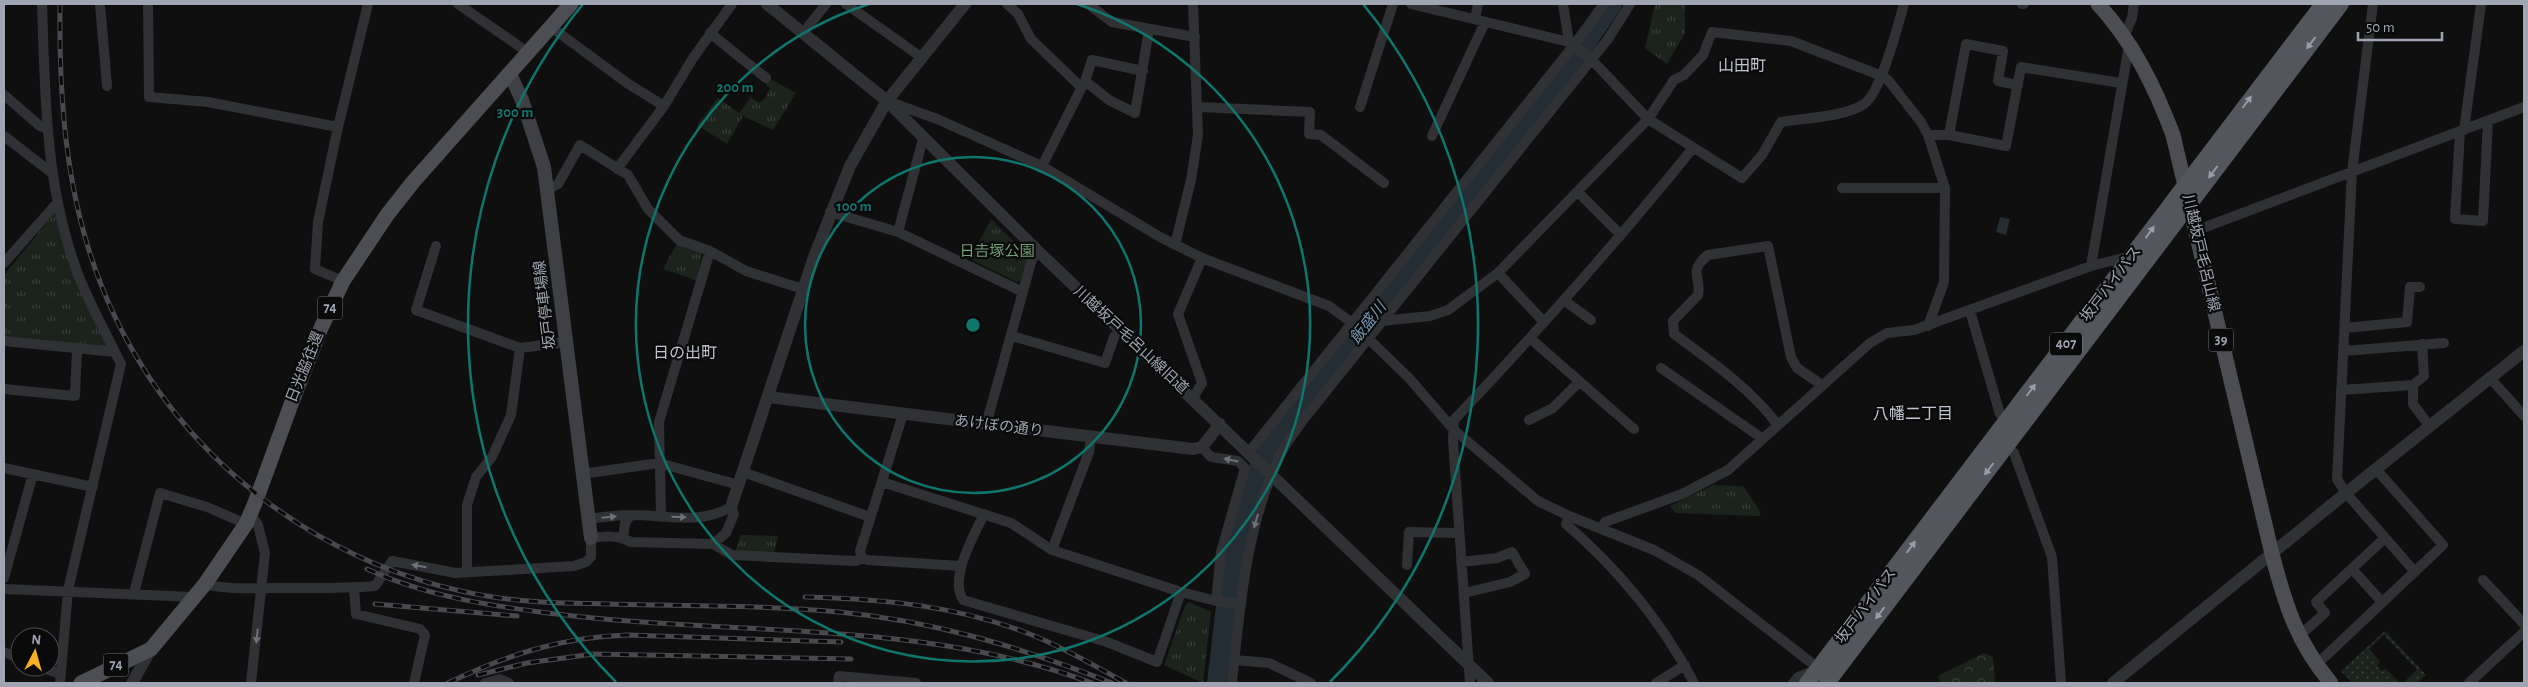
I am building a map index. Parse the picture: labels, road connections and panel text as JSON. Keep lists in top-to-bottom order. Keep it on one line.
{"streets":{"highway":["坂戸バイパス","407"],"main road":["川越坂戸毛呂山線","坂戸停車場線","74","39","日光脇往還"],"street":["川越坂戸毛呂山線旧道","あけぼの通り"]},"crossings":[["川越坂戸毛呂山線","坂戸バイパス"],["坂戸停車場線","日光脇往還"],["74","日光脇往還"]],"districts":["山田町","日の出町","八幡二丁目"],"water":["飯盛川"],"parks":["日𠮷塚公園"],"scale_bar":"50 m","north":"top","rings":["200 m","300 m","100 m"]}
